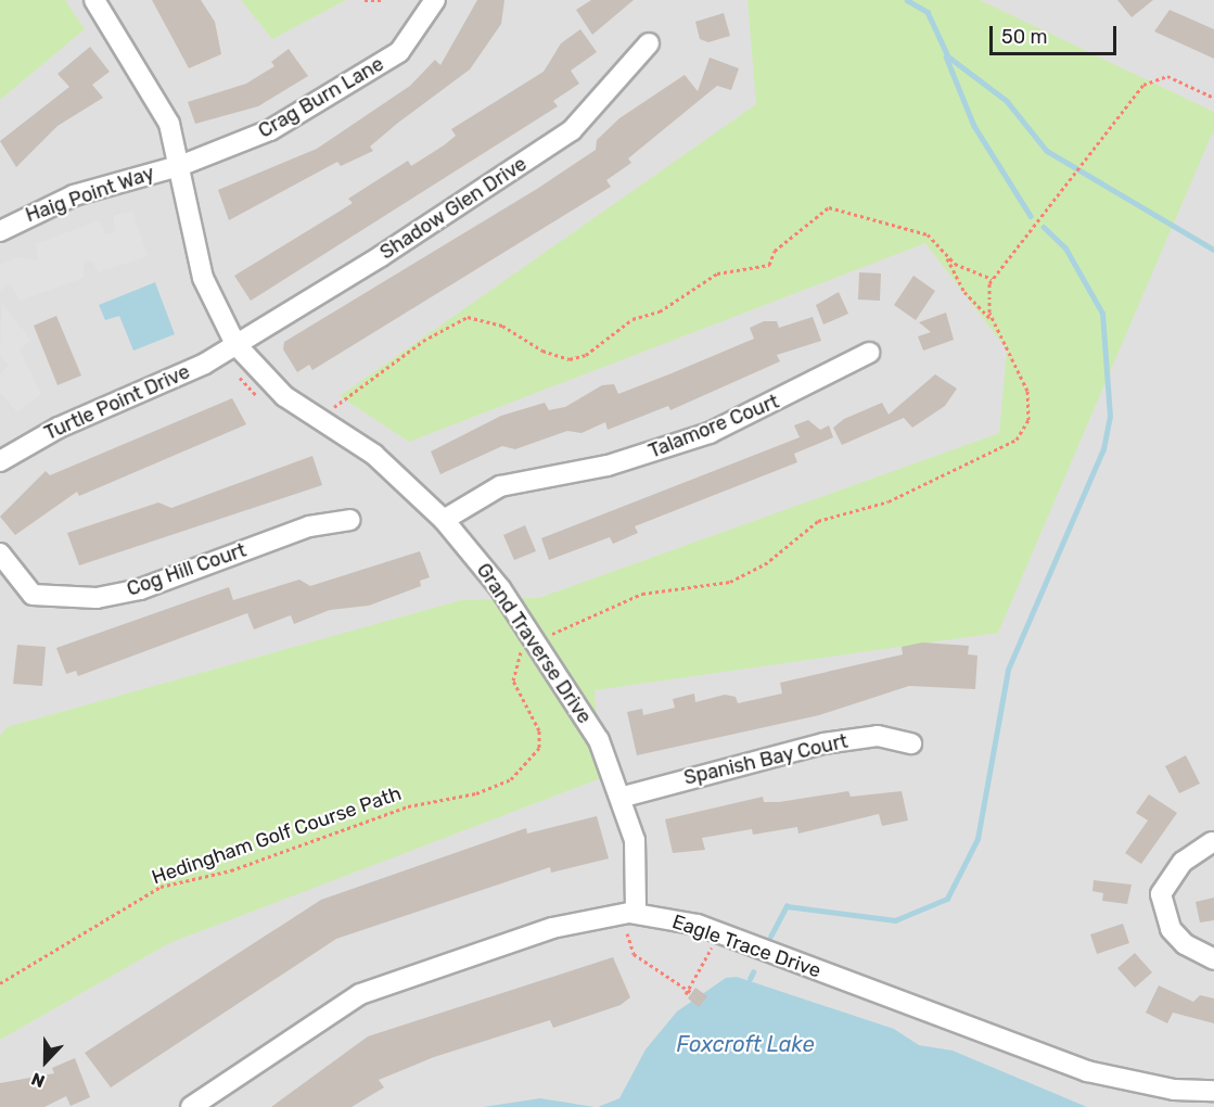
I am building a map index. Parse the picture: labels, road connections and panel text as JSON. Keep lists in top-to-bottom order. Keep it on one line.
{"streets":{"street":["Crag Burn Lane","Haig Point Way","Shadow Glen Drive","Turtle Point Drive","Talamore Court","Cog Hill Court","Grand Traverse Drive","Spanish Bay Court","Eagle Trace Drive"],"path":["Hedingham Golf Course Path"]},"crossings":[["Crag Burn Lane","Haig Point Way"],["Crag Burn Lane","Grand Traverse Drive"],["Haig Point Way","Grand Traverse Drive"],["Shadow Glen Drive","Turtle Point Drive"],["Shadow Glen Drive","Grand Traverse Drive"],["Turtle Point Drive","Grand Traverse Drive"],["Talamore Court","Grand Traverse Drive"],["Grand Traverse Drive","Spanish Bay Court"],["Grand Traverse Drive","Eagle Trace Drive"]],"water":["Foxcroft Lake"],"scale_bar":"50 m","north":"bottom"}
